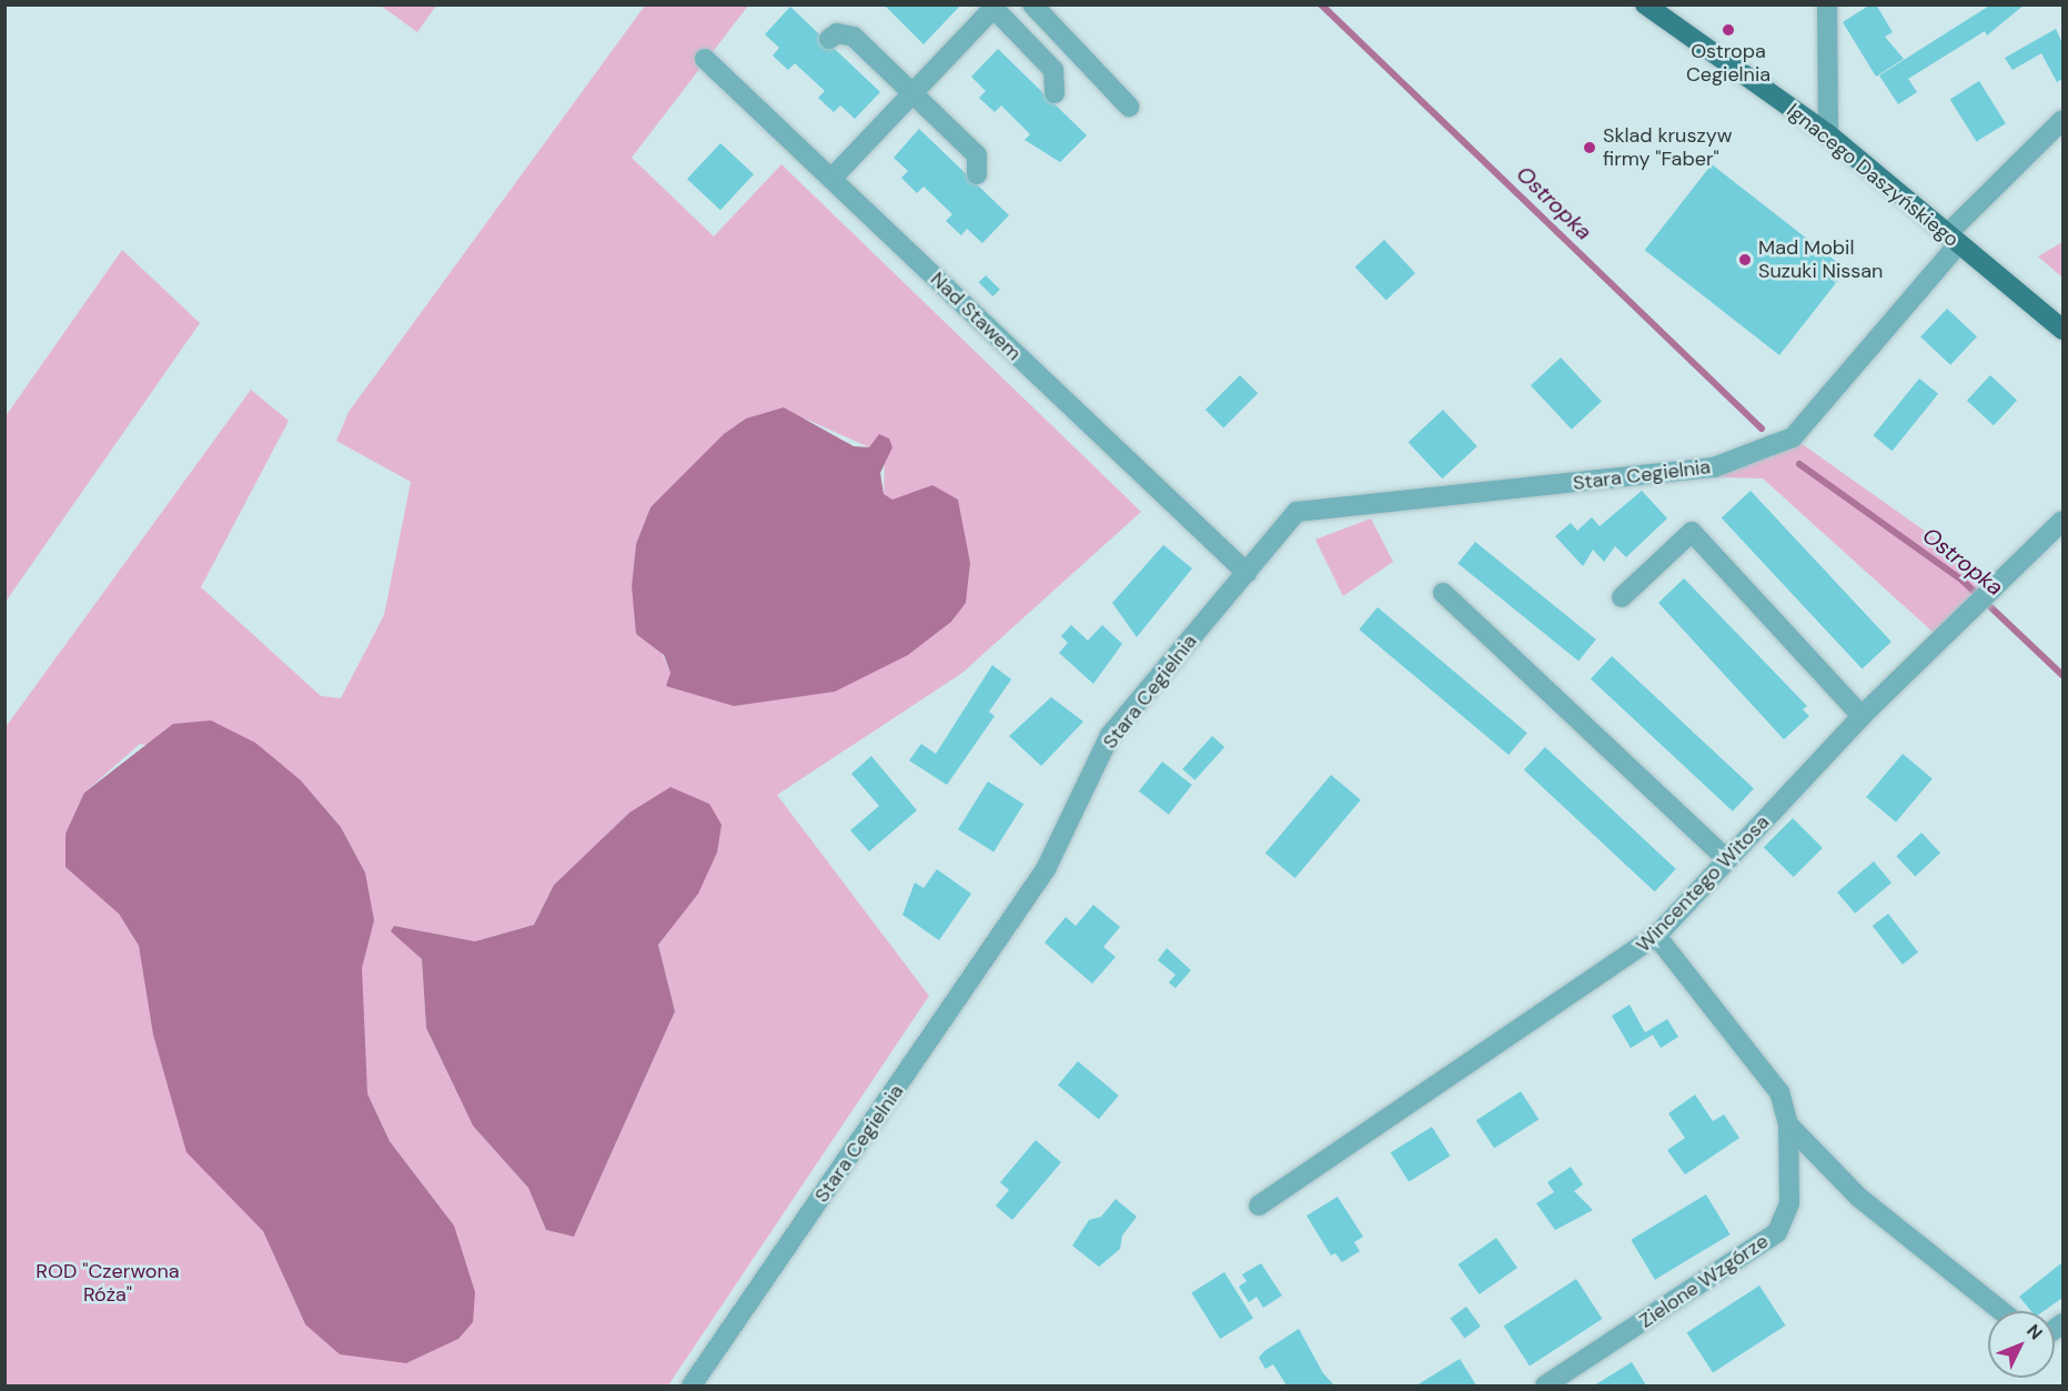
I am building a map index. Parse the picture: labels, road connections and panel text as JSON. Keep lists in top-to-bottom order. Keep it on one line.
{"streets":{"main road":["Ignacego Daszyńskiego"],"street":["Nad Stawem","Stara Cegielnia","Wincentego Witosa","Zielone Wzgórze"]},"crossings":[["Ignacego Daszyńskiego","Stara Cegielnia"],["Nad Stawem","Stara Cegielnia"],["Wincentego Witosa","Zielone Wzgórze"]],"water":["Ostropka"],"parks":["ROD \"Czerwona Róża\""],"places":["Ostropa Cegielnia","Sklad kruszyw firmy \"Faber\"","Mad Mobil Suzuki Nissan"],"north":"top right"}
